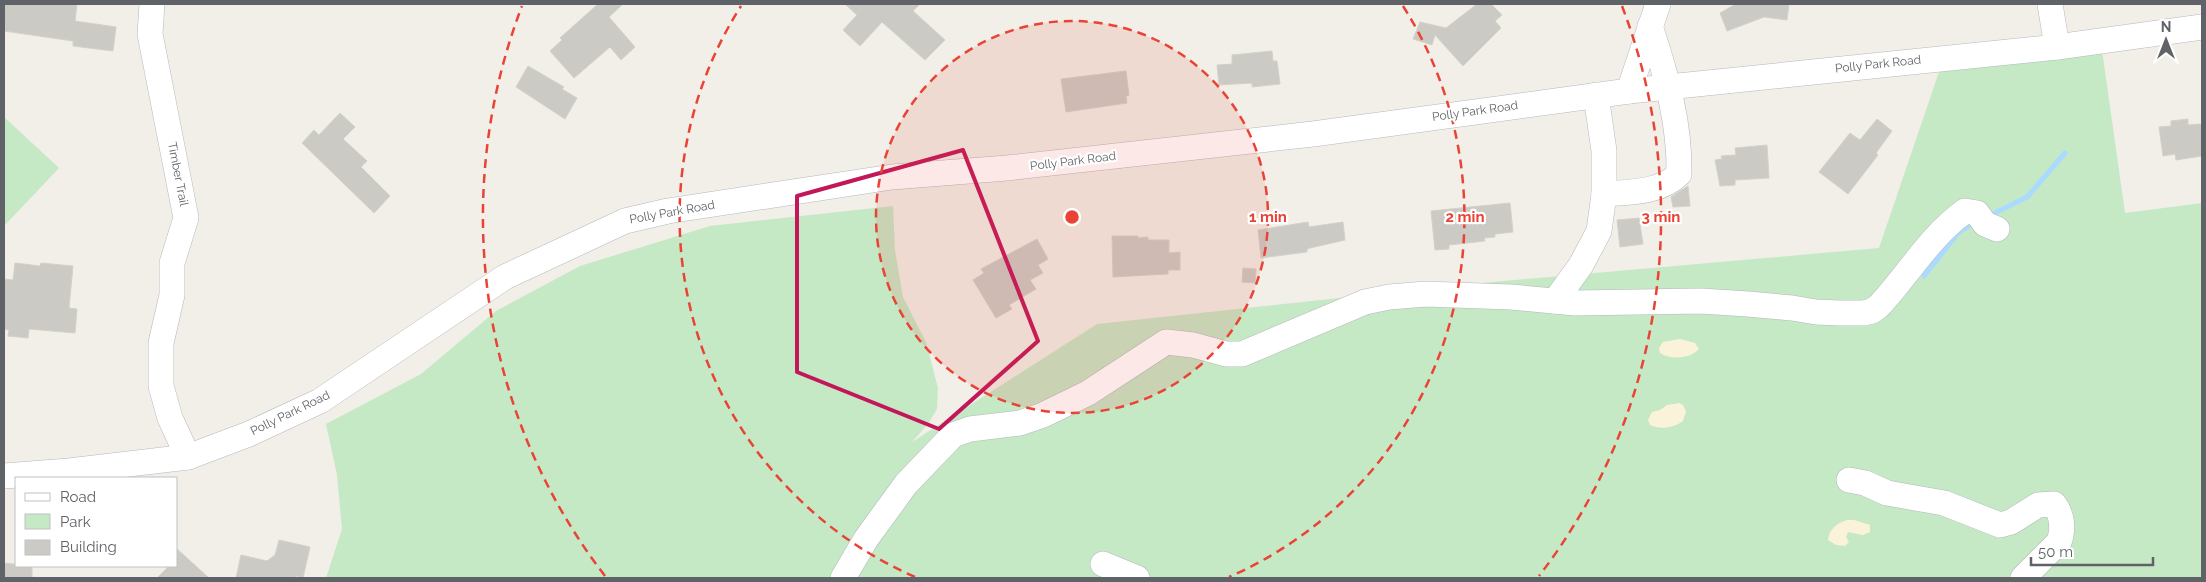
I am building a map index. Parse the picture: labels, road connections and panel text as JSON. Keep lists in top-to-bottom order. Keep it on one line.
{"streets":{"street":["Polly Park Road","Timber Trail"]},"crossings":[["Polly Park Road","Timber Trail"]],"legend":["Road","Park","Building"],"scale_bar":"50 m","north":"top","rings":["1 min","2 min","3 min"]}
